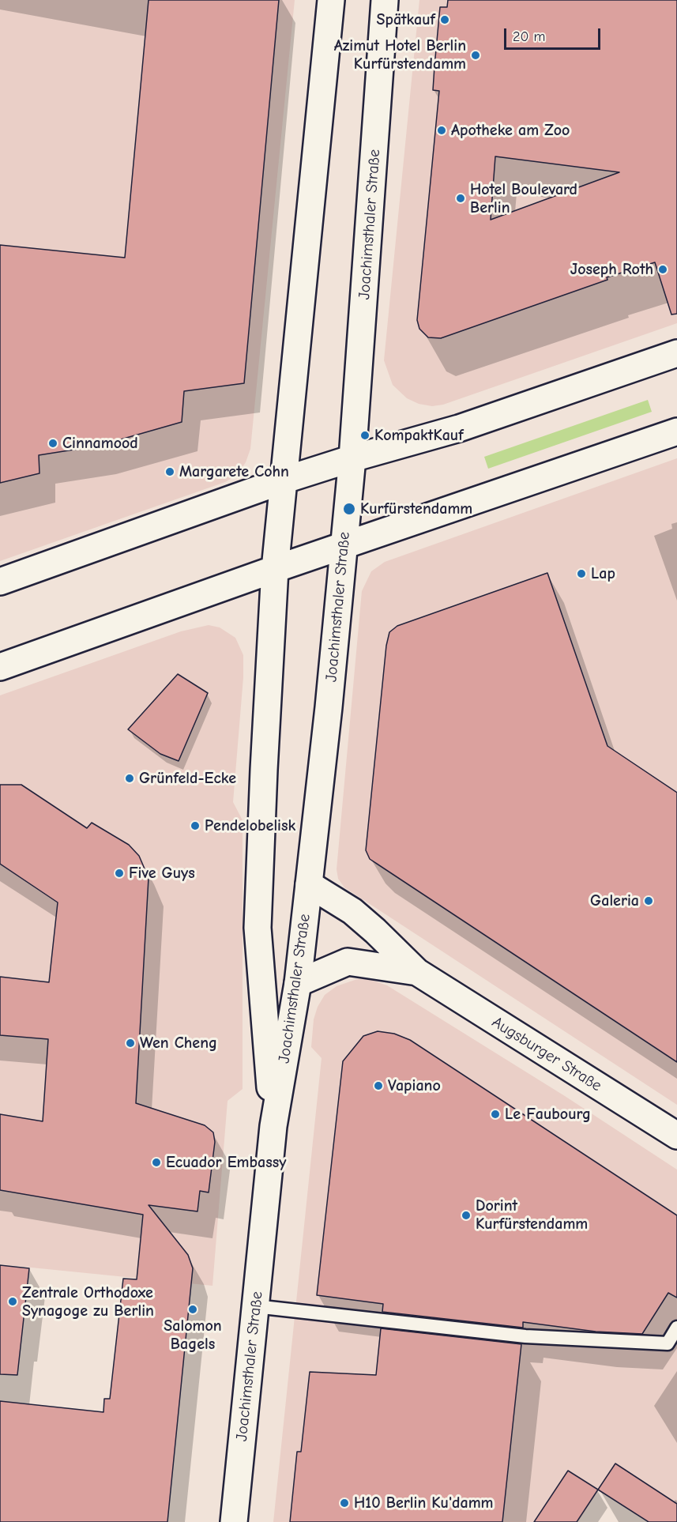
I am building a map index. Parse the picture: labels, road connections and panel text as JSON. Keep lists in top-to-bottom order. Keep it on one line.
{"streets":{"main road":["Joachimsthaler Straße","Augsburger Straße"]},"crossings":[["Joachimsthaler Straße","Augsburger Straße"]],"places":["Spätkauf","Azimut Hotel Berlin Kurfürstendamm","Apotheke am Zoo","Hotel Boulevard Berlin","Joseph Roth","KompaktKauf","Cinnamood","Margarete Cohn","Kurfürstendamm","Lap","Grünfeld-Ecke","Pendelobelisk","Five Guys","Galeria","Wen Cheng","Vapiano","Le Faubourg","Ecuador Embassy","Dorint Kurfürstendamm","Zentrale Orthodoxe Synagoge zu Berlin","Salomon Bagels","H10 Berlin Ku'damm"],"scale_bar":"20 m"}
